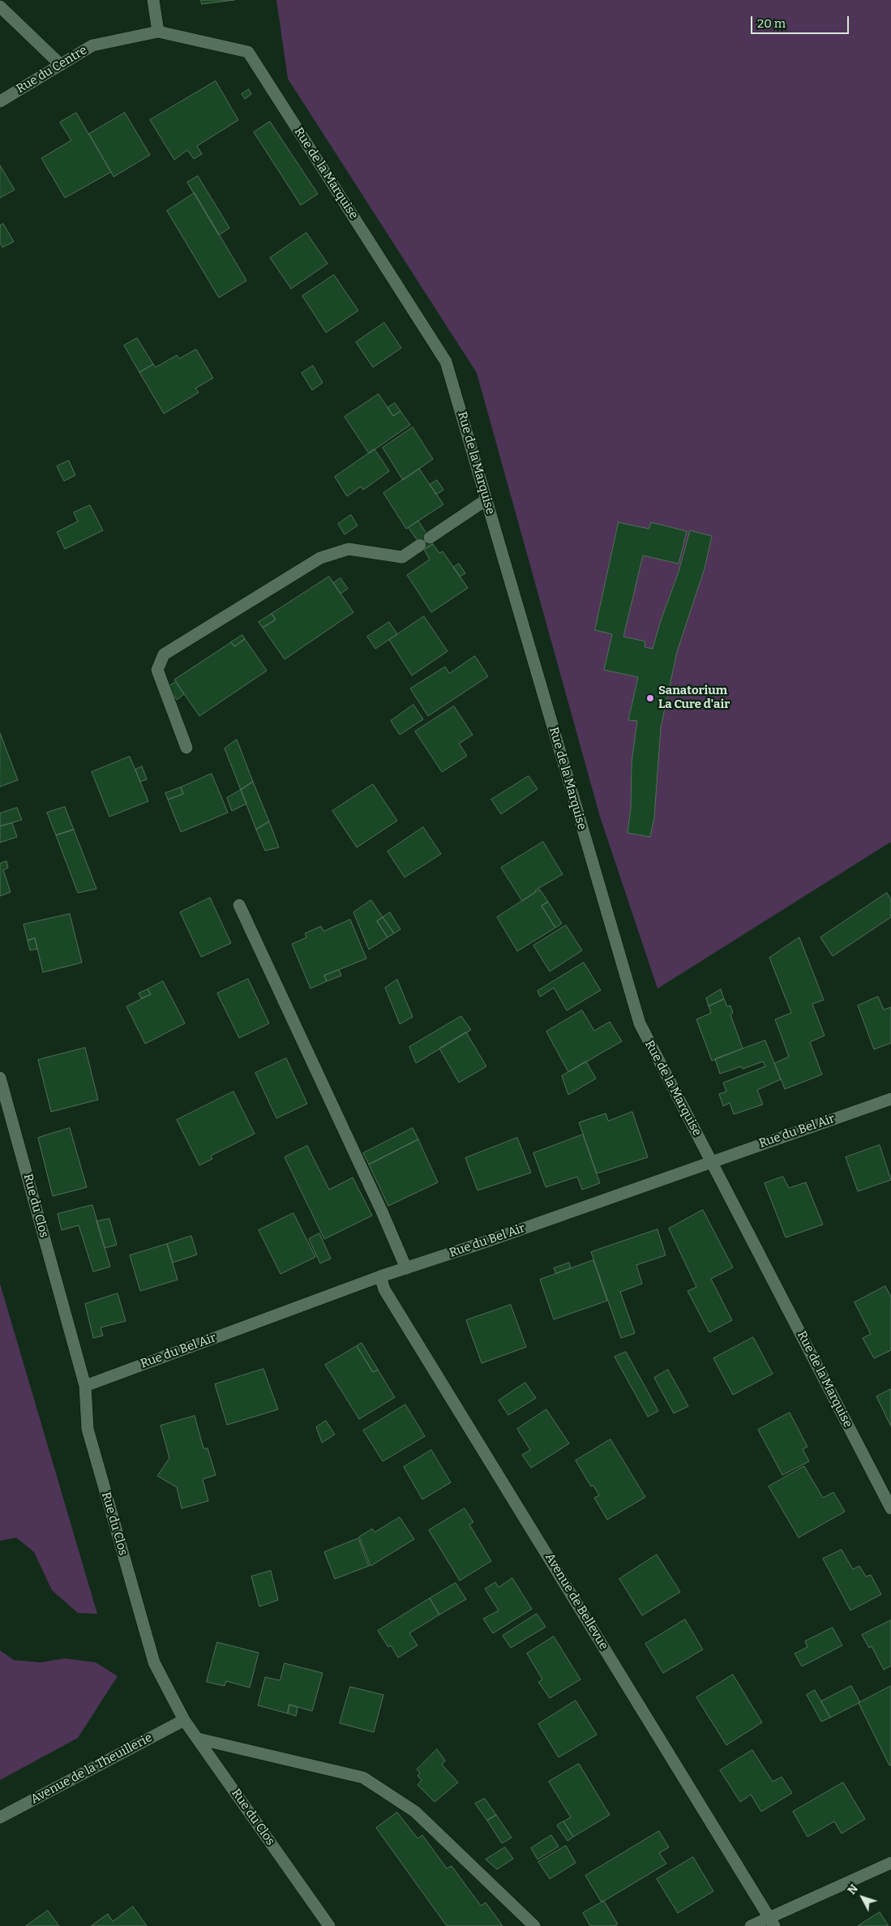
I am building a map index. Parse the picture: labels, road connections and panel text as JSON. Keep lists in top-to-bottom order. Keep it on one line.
{"streets":{"street":["Rue du Centre","Rue de la Marquise","Rue du Bel Air","Rue du Clos","Avenue de Bellevue","Avenue de la Theuillerie"]},"crossings":[["Rue du Centre","Rue de la Marquise"],["Rue de la Marquise","Rue du Bel Air"],["Rue du Bel Air","Rue du Clos"],["Rue du Bel Air","Avenue de Bellevue"],["Rue du Clos","Avenue de la Theuillerie"]],"places":["Sanatorium La Cure d'air"],"scale_bar":"20 m","north":"top left"}
